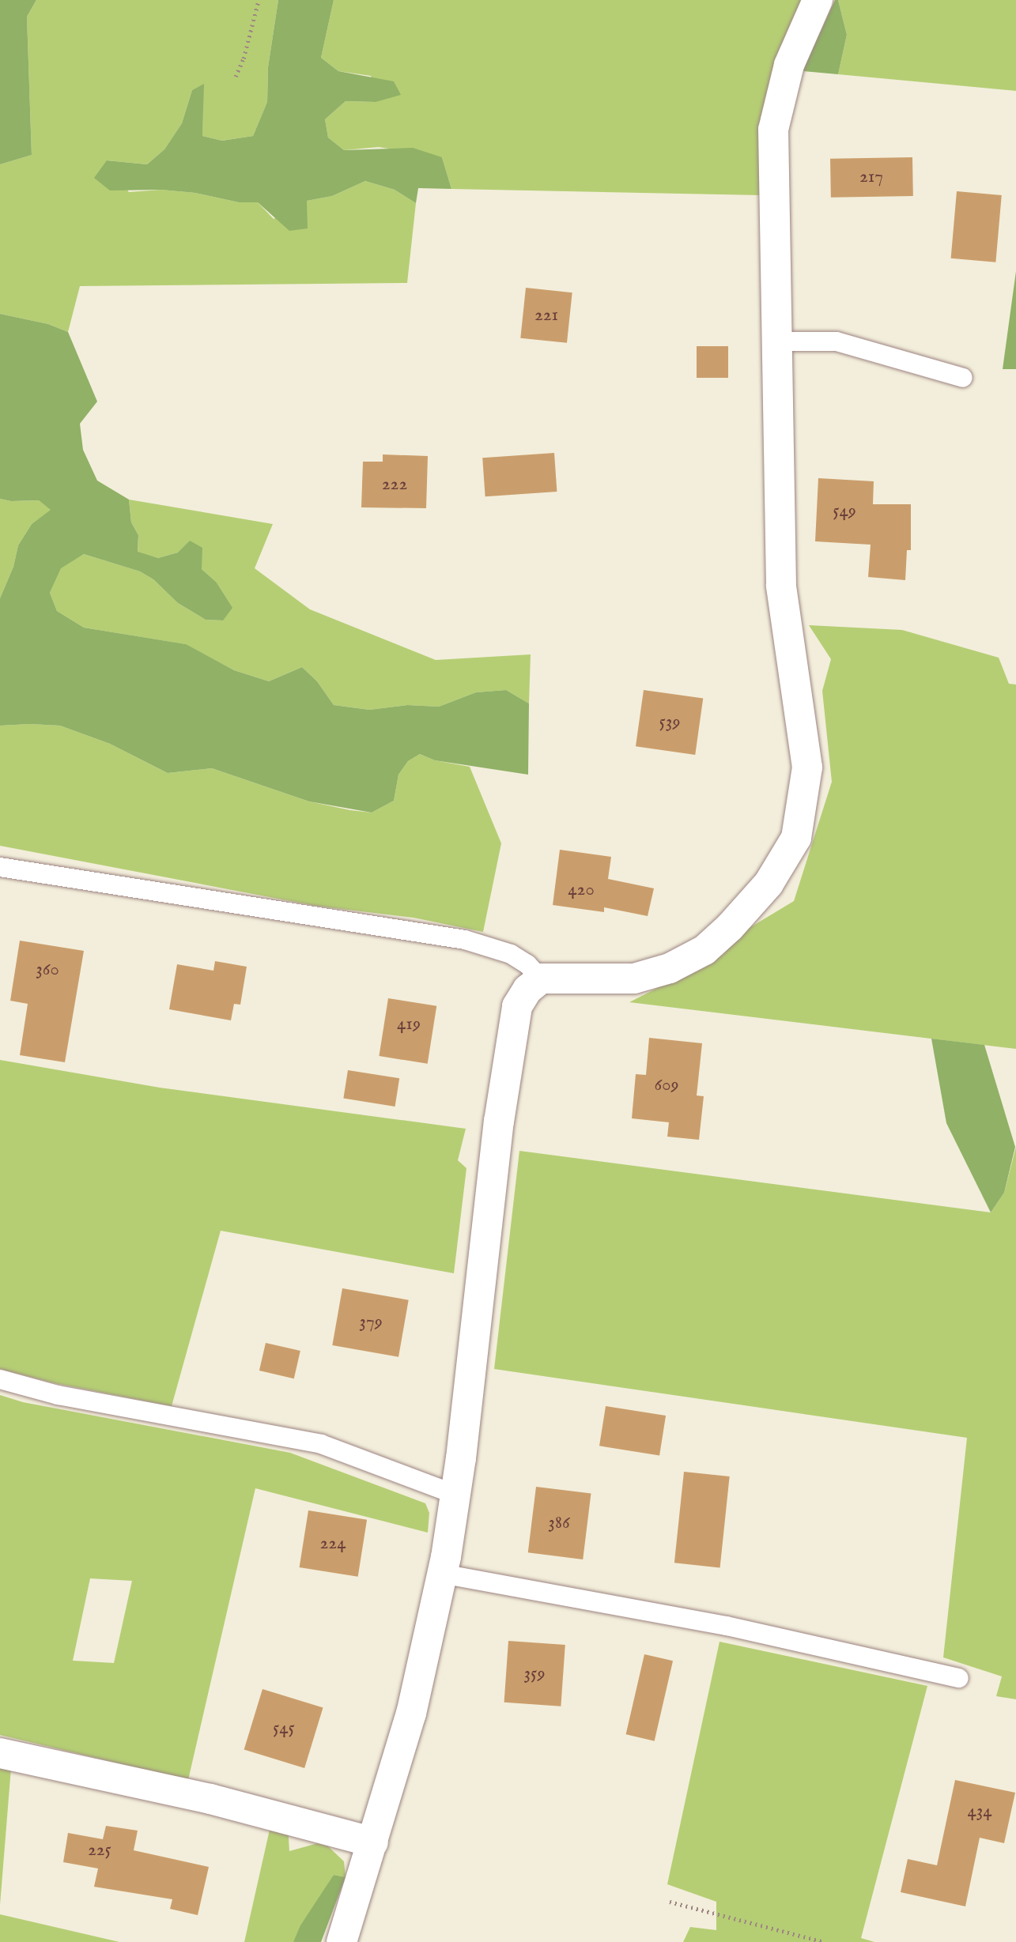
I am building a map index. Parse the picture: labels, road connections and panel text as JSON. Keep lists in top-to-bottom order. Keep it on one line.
{"house_numbers":["217","221","222","549","539","420","360","419","609","379","386","224","359","545","434","225"]}
